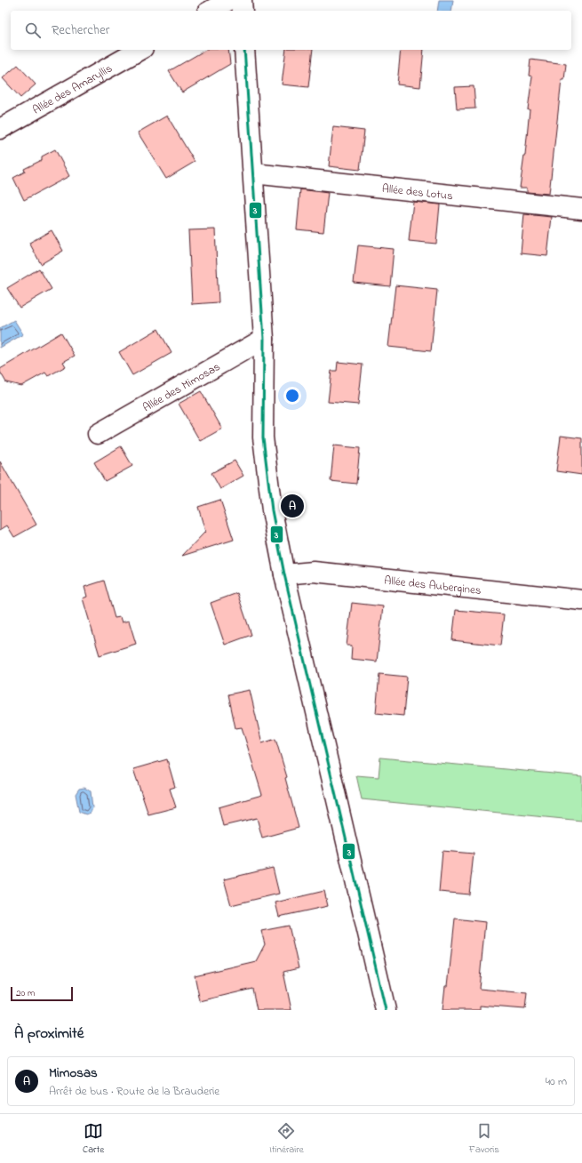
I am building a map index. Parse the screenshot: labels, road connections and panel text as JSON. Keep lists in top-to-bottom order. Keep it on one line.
{"streets":{"street":["Allée des Amaryllis","Allée des Lotus","Allée des Mimosas","Allée des Aubergines"]},"lines":["transit line 3"],"scale_bar":"20 m","page":{"search":"Rechercher","pins":"A","scale":"20 m","heading":"À proximité","list":[{"mark":"A","name":"Mimosas","note":"Arrêt de bus · Route de la Brauderie","value":"40 m"}],"nav":["Carte","Itinéraire","Favoris"]}}
